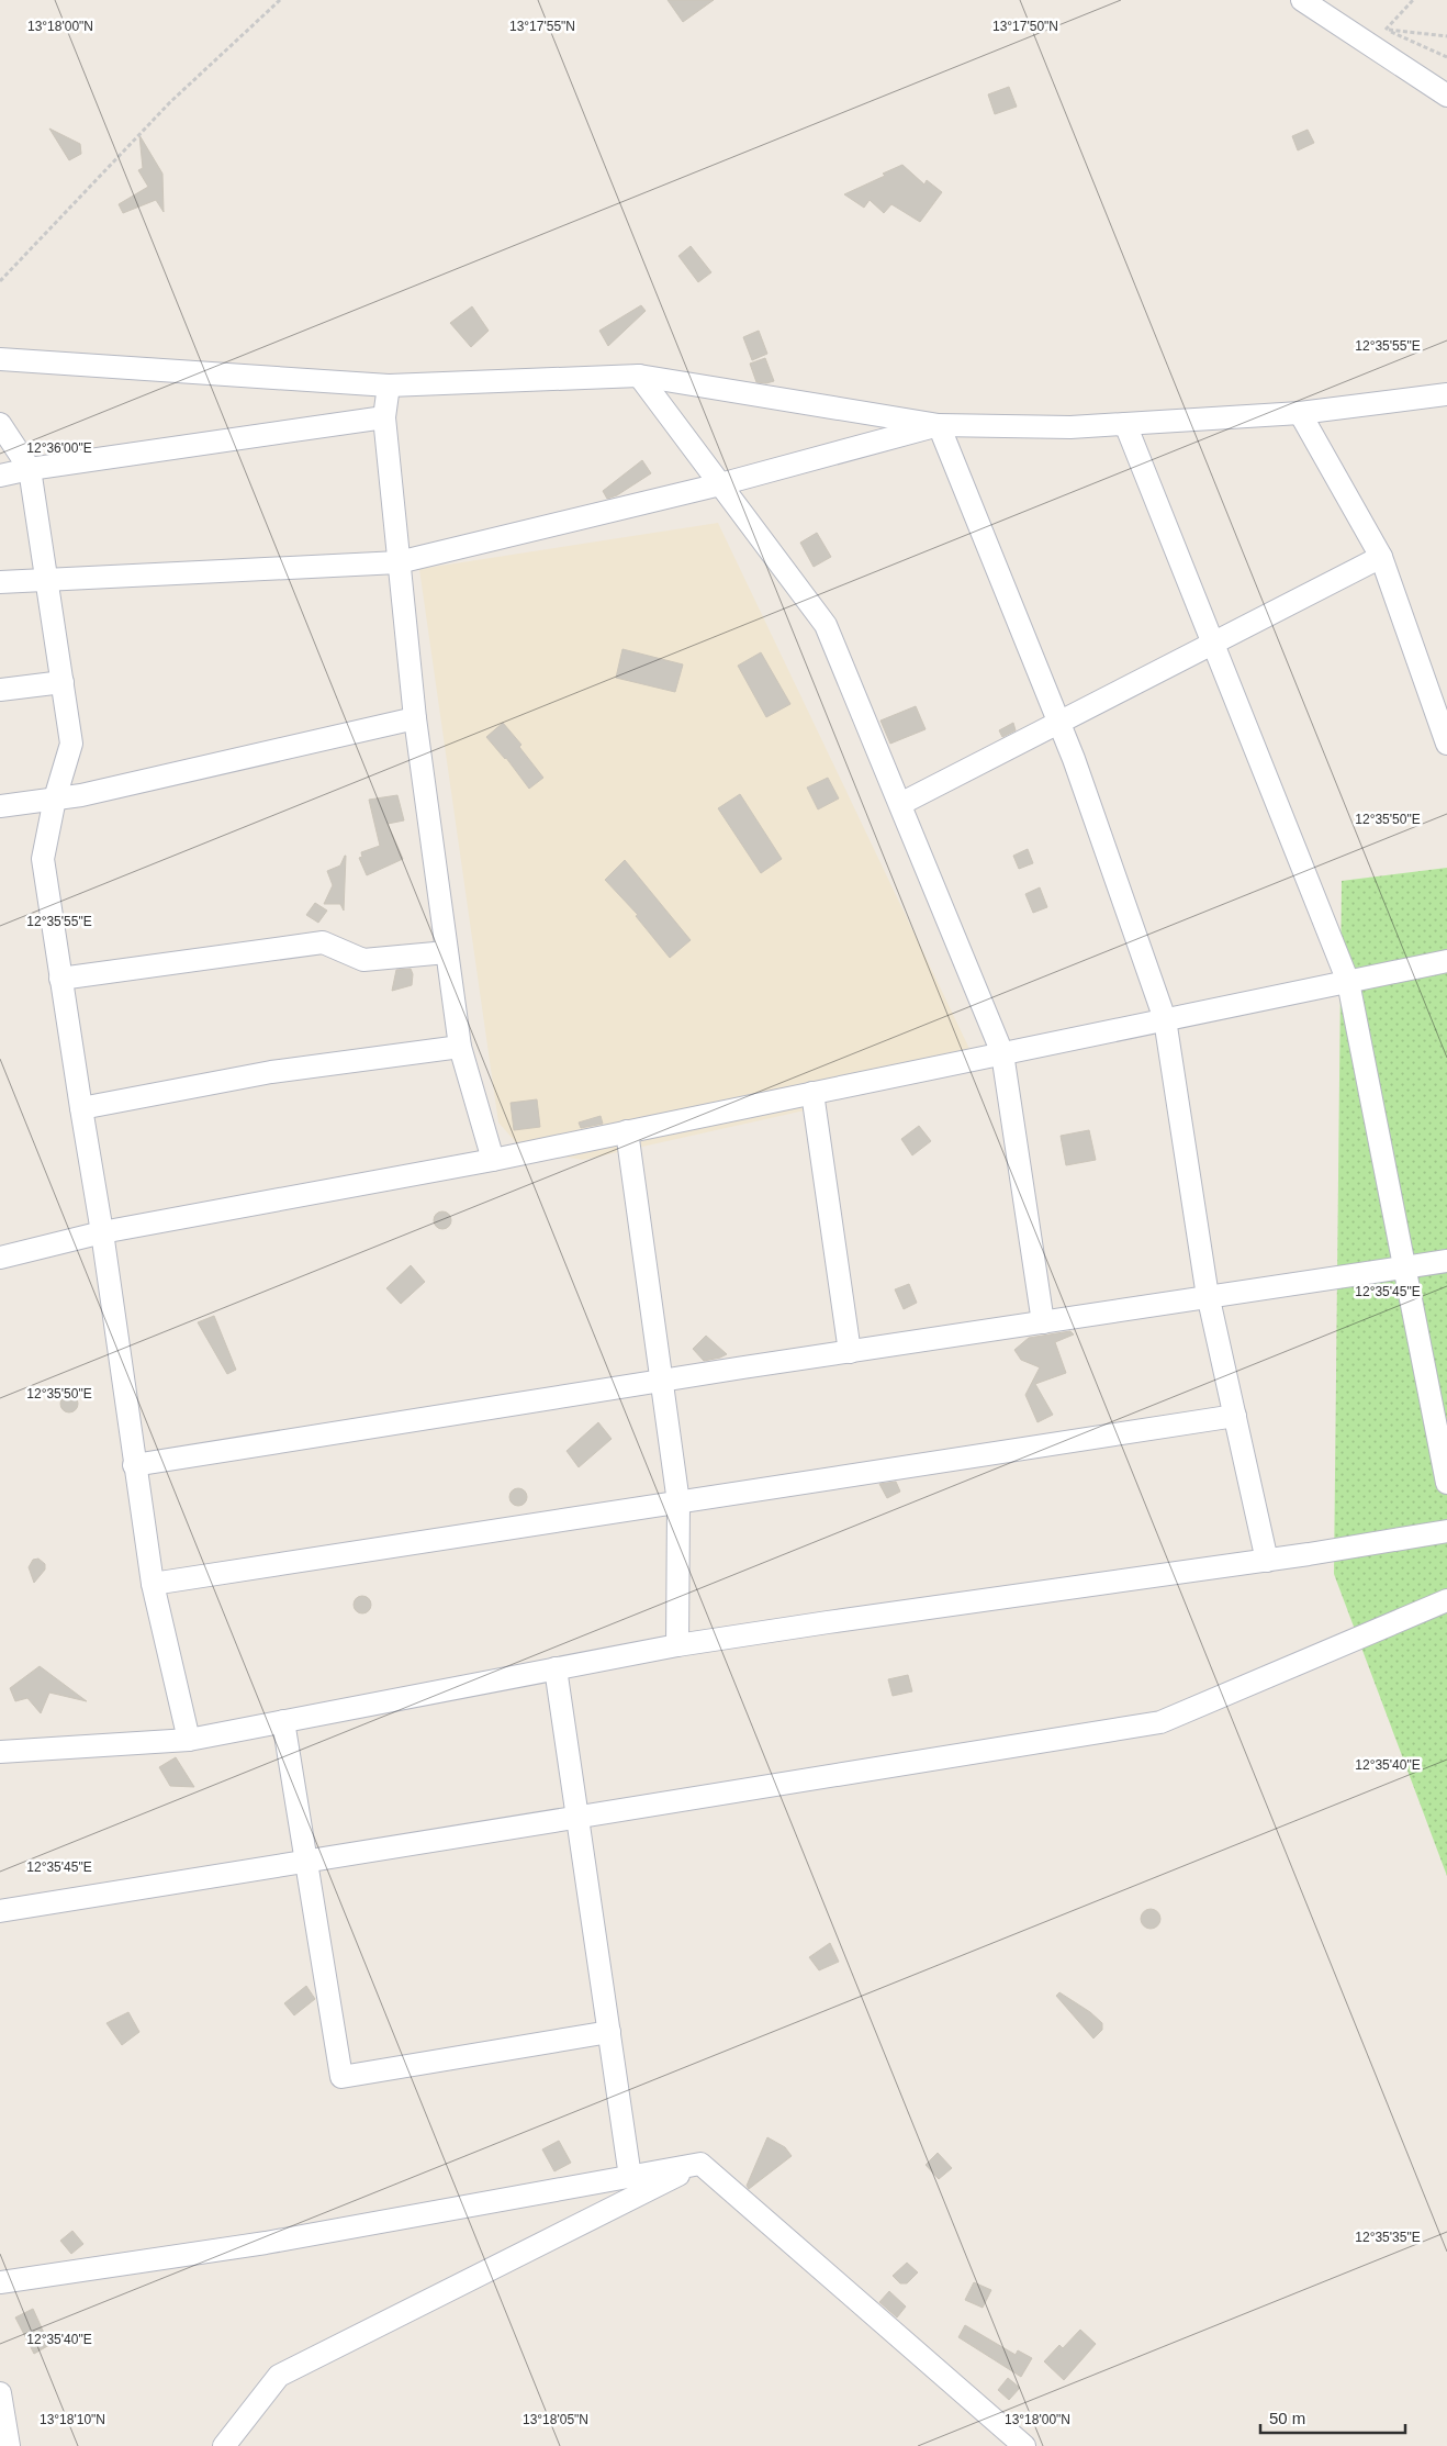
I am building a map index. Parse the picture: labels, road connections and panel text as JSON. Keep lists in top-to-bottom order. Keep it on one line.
{"scale_bar":"50 m","coordinates":["13°18'00\"N","13°17'55\"N","13°17'50\"N","12°35'55\"E","12°36'00\"E","12°35'50\"E","12°35'45\"E","12°35'40\"E","12°35'35\"E","13°18'10\"N","13°18'05\"N"]}
